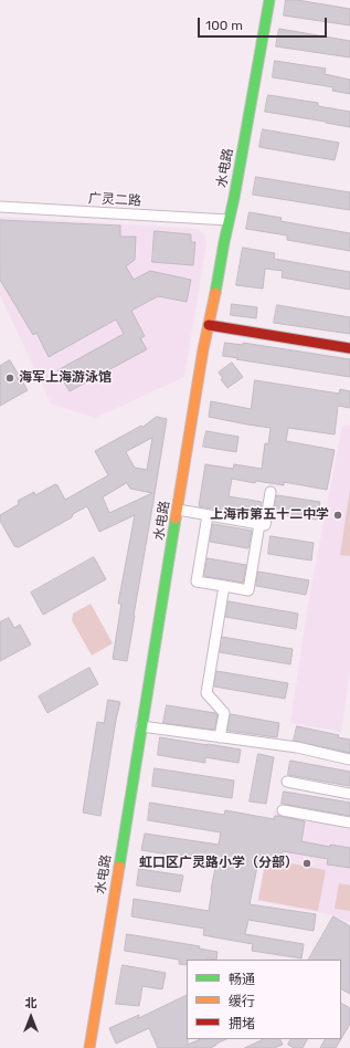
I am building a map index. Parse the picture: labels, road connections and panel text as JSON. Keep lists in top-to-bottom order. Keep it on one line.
{"streets":{"main road":["水电路"],"street":["广灵二路"]},"crossings":[["水电路","广灵二路"]],"places":["海军上海游泳馆","上海市第五十二中学","虹口区广灵路小学（分部）"],"legend":["畅通","缓行","拥堵"],"scale_bar":"100 m","north":"top"}
